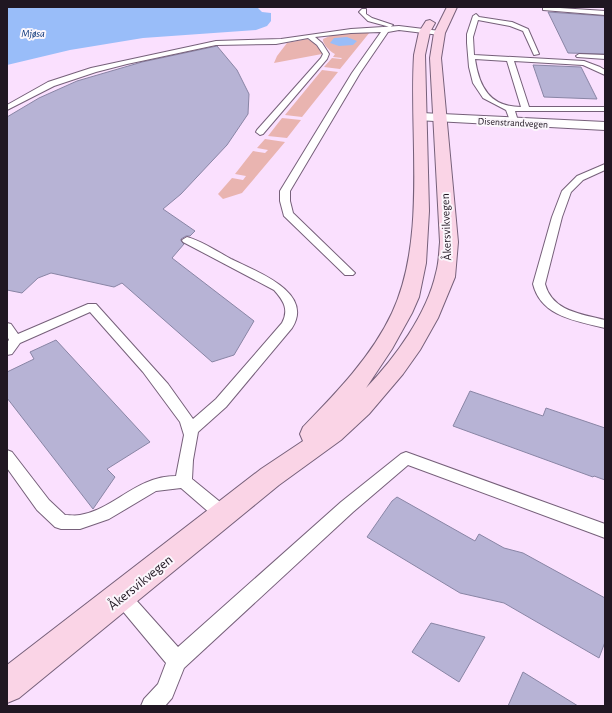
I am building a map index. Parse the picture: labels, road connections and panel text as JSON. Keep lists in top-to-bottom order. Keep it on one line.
{"streets":{"street":["Disenstrandvegen","Åkersvikvegen"]},"crossings":[["Disenstrandvegen","Åkersvikvegen"]],"water":["Mjøsa"]}
